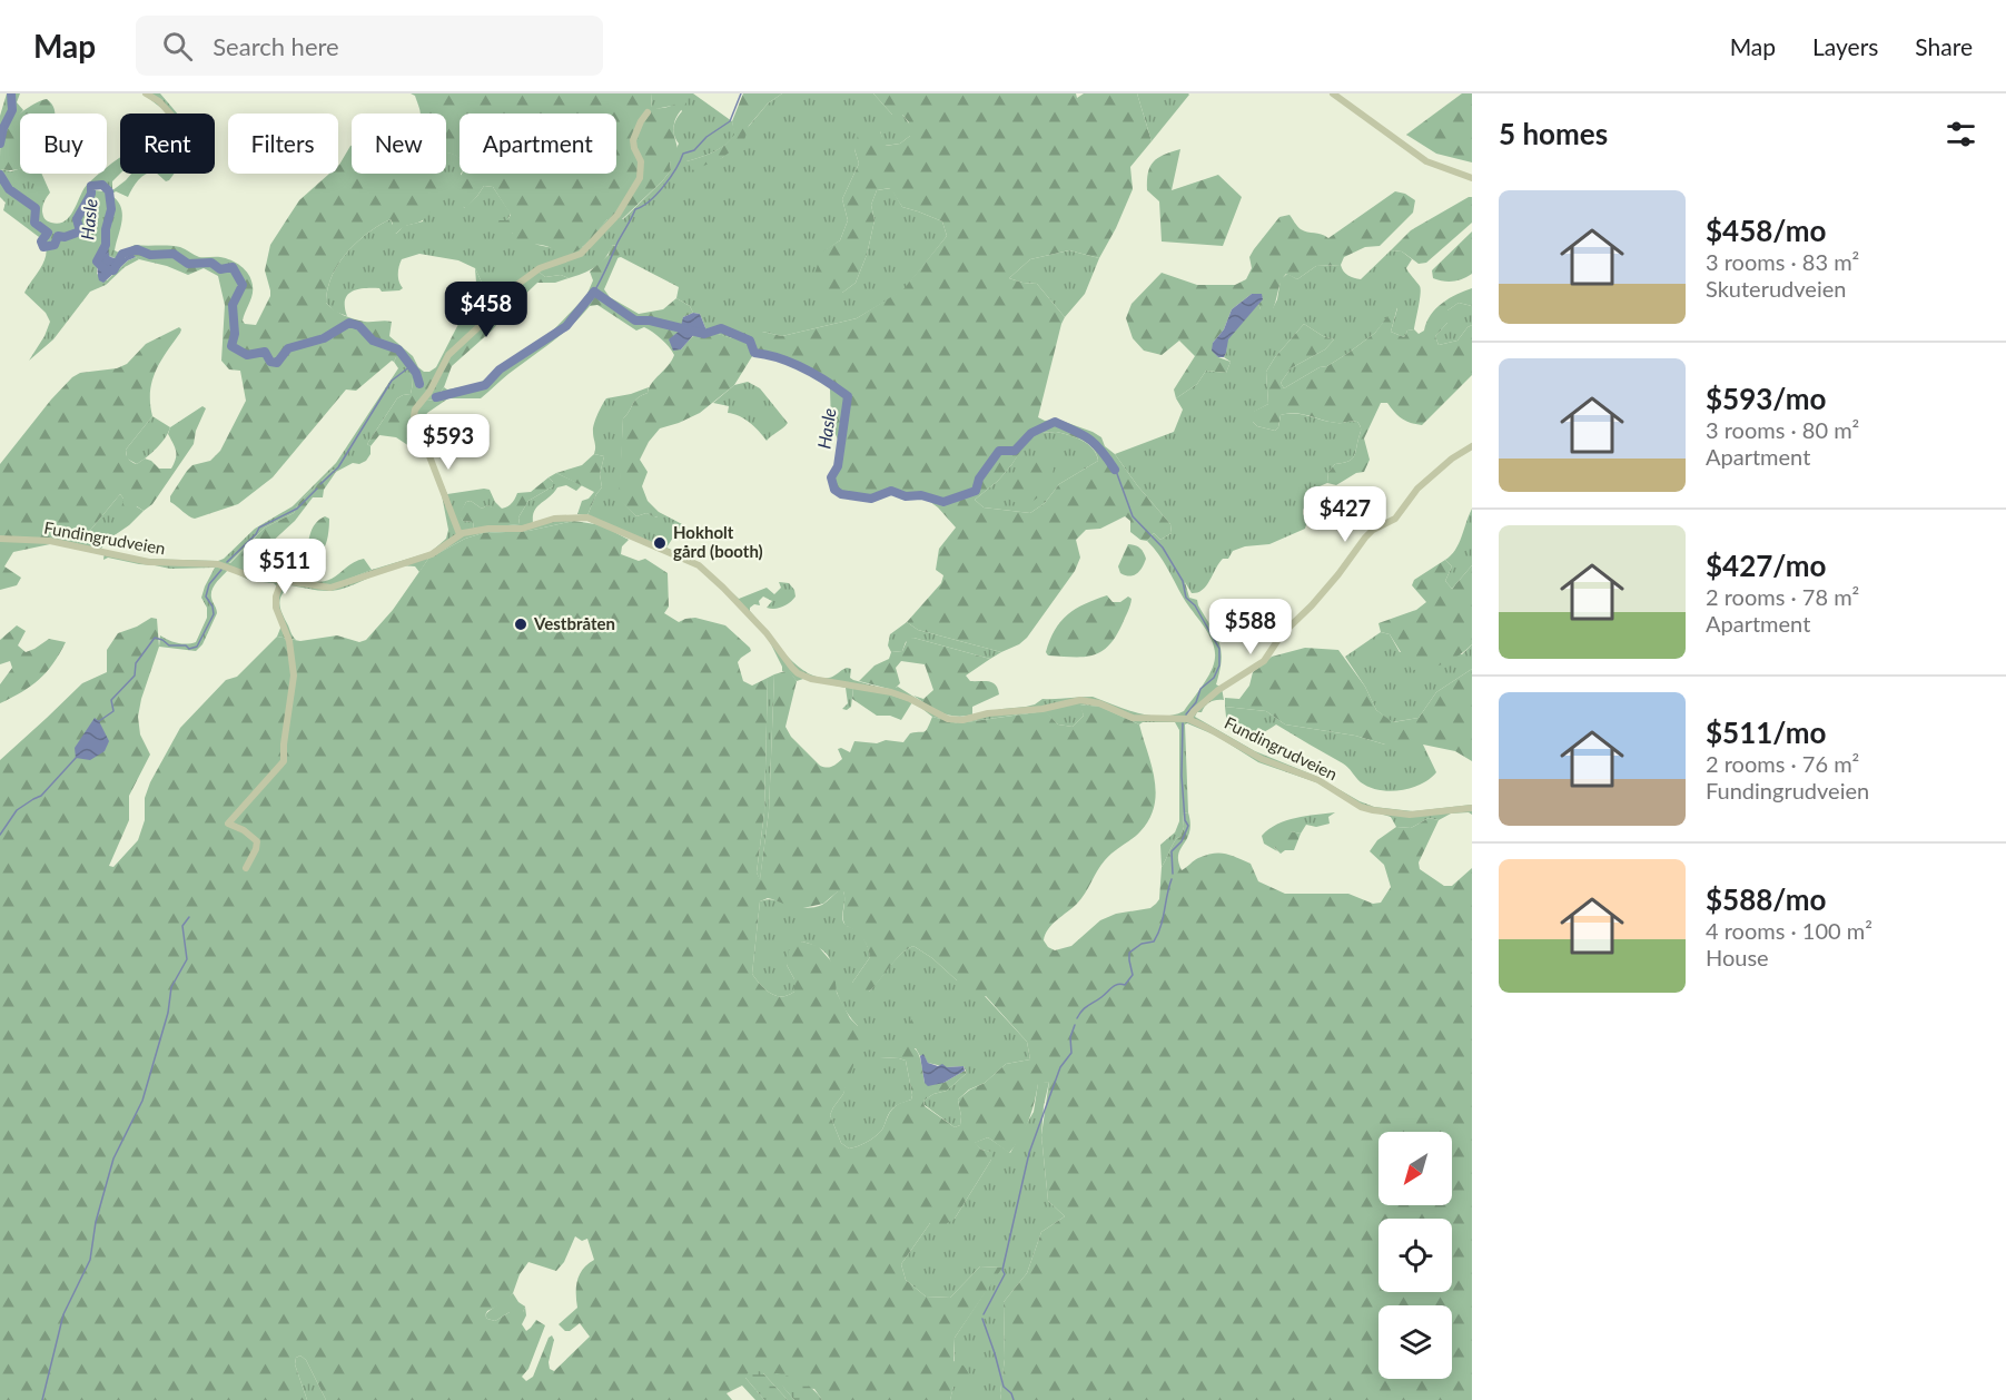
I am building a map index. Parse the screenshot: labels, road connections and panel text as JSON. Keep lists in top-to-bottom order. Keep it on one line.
{"streets":{"street":["Fundingrudveien"]},"water":["Hasle"],"places":["Hokholt gård (booth)","Vestbråten"],"north":"bottom left","page":{"header":"Map","search":"Search here","nav":["Map","Layers","Share"],"heading":"5 homes","chip":["Buy","Rent","Filters","New","Apartment"],"list":[{"name":"$458/mo","note":"3 rooms · 83 m² · Skuterudveien"},{"name":"$593/mo","note":"3 rooms · 80 m² · Apartment"},{"name":"$427/mo","note":"2 rooms · 78 m² · Apartment"},{"name":"$511/mo","note":"2 rooms · 76 m² · Fundingrudveien"},{"name":"$588/mo","note":"4 rooms · 100 m² · House"}],"price":["$458","$593","$427","$511","$588"]}}
